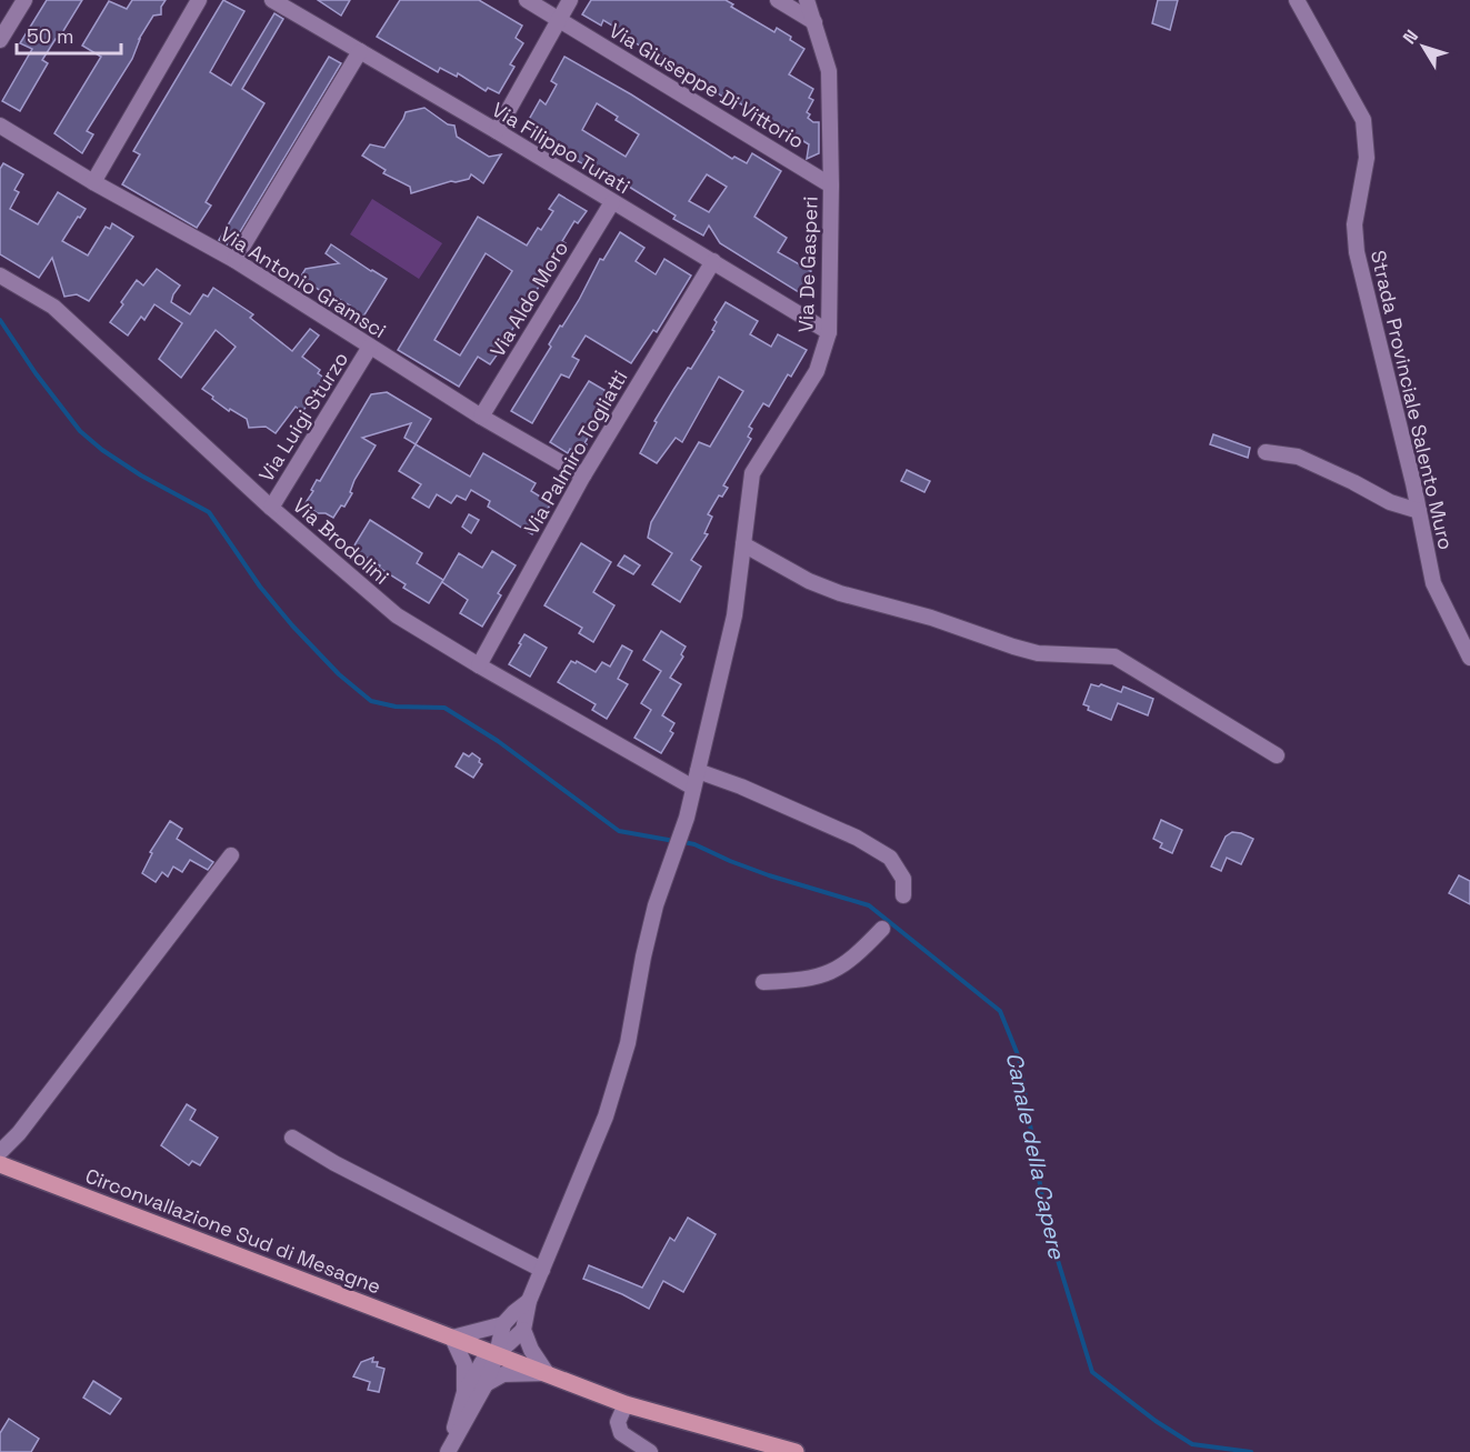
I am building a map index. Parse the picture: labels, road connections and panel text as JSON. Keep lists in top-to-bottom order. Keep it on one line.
{"streets":{"main road":["Circonvallazione Sud di Mesagne"],"street":["Via Giuseppe Di Vittorio","Via Filippo Turati","Via De Gasperi","Via Antonio Gramsci","Via Aldo Moro","Strada Provinciale Salento Muro","Via Luigi Sturzo","Via Palmiro Togliatti","Via Brodolini"]},"crossings":[["Via Giuseppe Di Vittorio","Via De Gasperi"],["Via Filippo Turati","Via De Gasperi"],["Via Filippo Turati","Via Aldo Moro"],["Via Filippo Turati","Via Palmiro Togliatti"],["Via De Gasperi","Via Brodolini"],["Via Antonio Gramsci","Via Aldo Moro"],["Via Antonio Gramsci","Via Luigi Sturzo"],["Via Antonio Gramsci","Via Palmiro Togliatti"],["Via Luigi Sturzo","Via Brodolini"],["Via Palmiro Togliatti","Via Brodolini"]],"water":["Canale della Capere"],"scale_bar":"50 m","north":"top left"}
